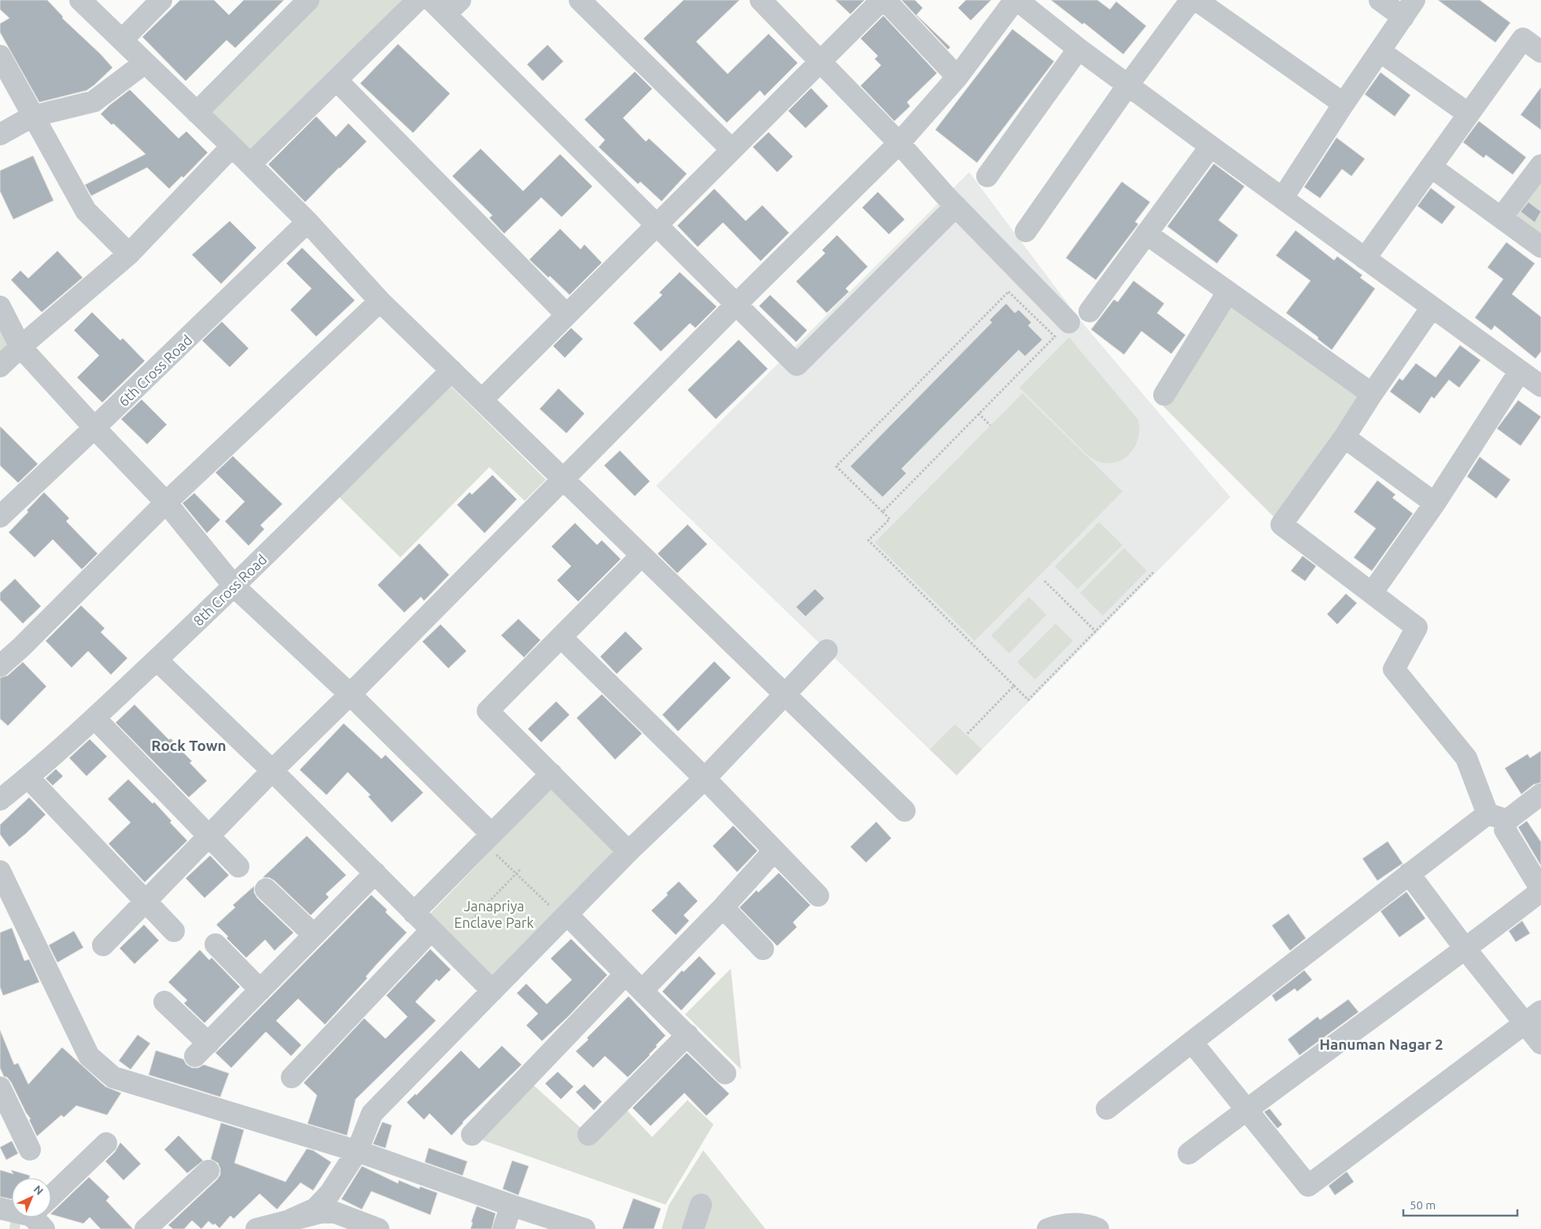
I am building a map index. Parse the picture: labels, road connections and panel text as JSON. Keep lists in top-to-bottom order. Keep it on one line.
{"streets":{"street":["6th Cross Road","8th Cross Road"]},"districts":["Rock Town","Hanuman Nagar 2"],"parks":["Janapriya Enclave Park"],"scale_bar":"50 m","north":"top right"}
